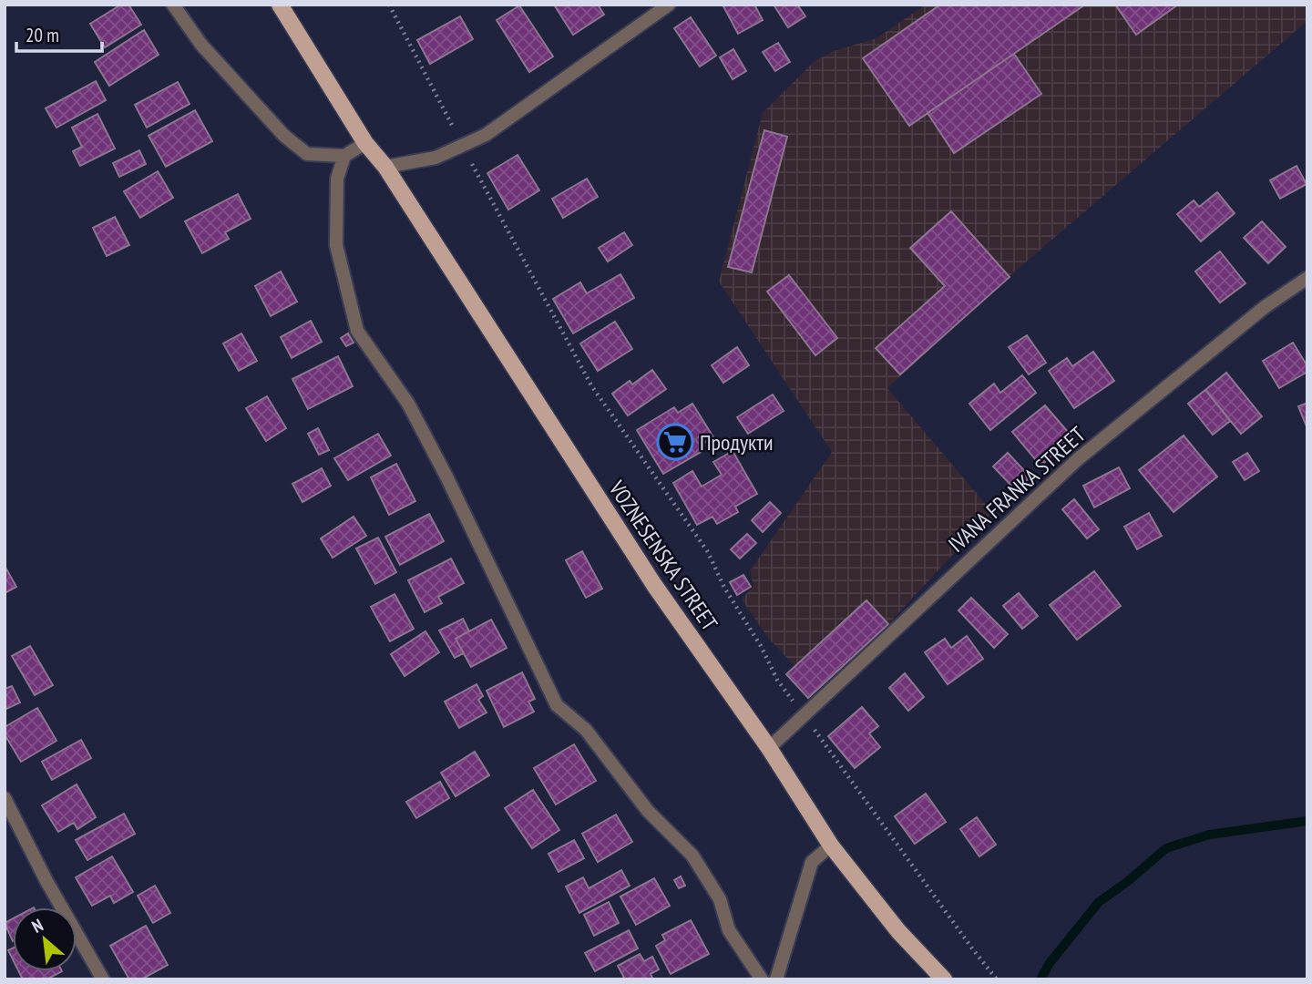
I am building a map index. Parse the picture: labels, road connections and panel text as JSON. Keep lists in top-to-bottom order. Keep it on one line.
{"streets":{"main road":["VOZNESENSKA STREET"],"street":["IVANA FRANKA STREET"]},"crossings":[["IVANA FRANKA STREET","VOZNESENSKA STREET"]],"places":{"supermarket":["Продукти"]},"scale_bar":"20 m","north":"top left"}
